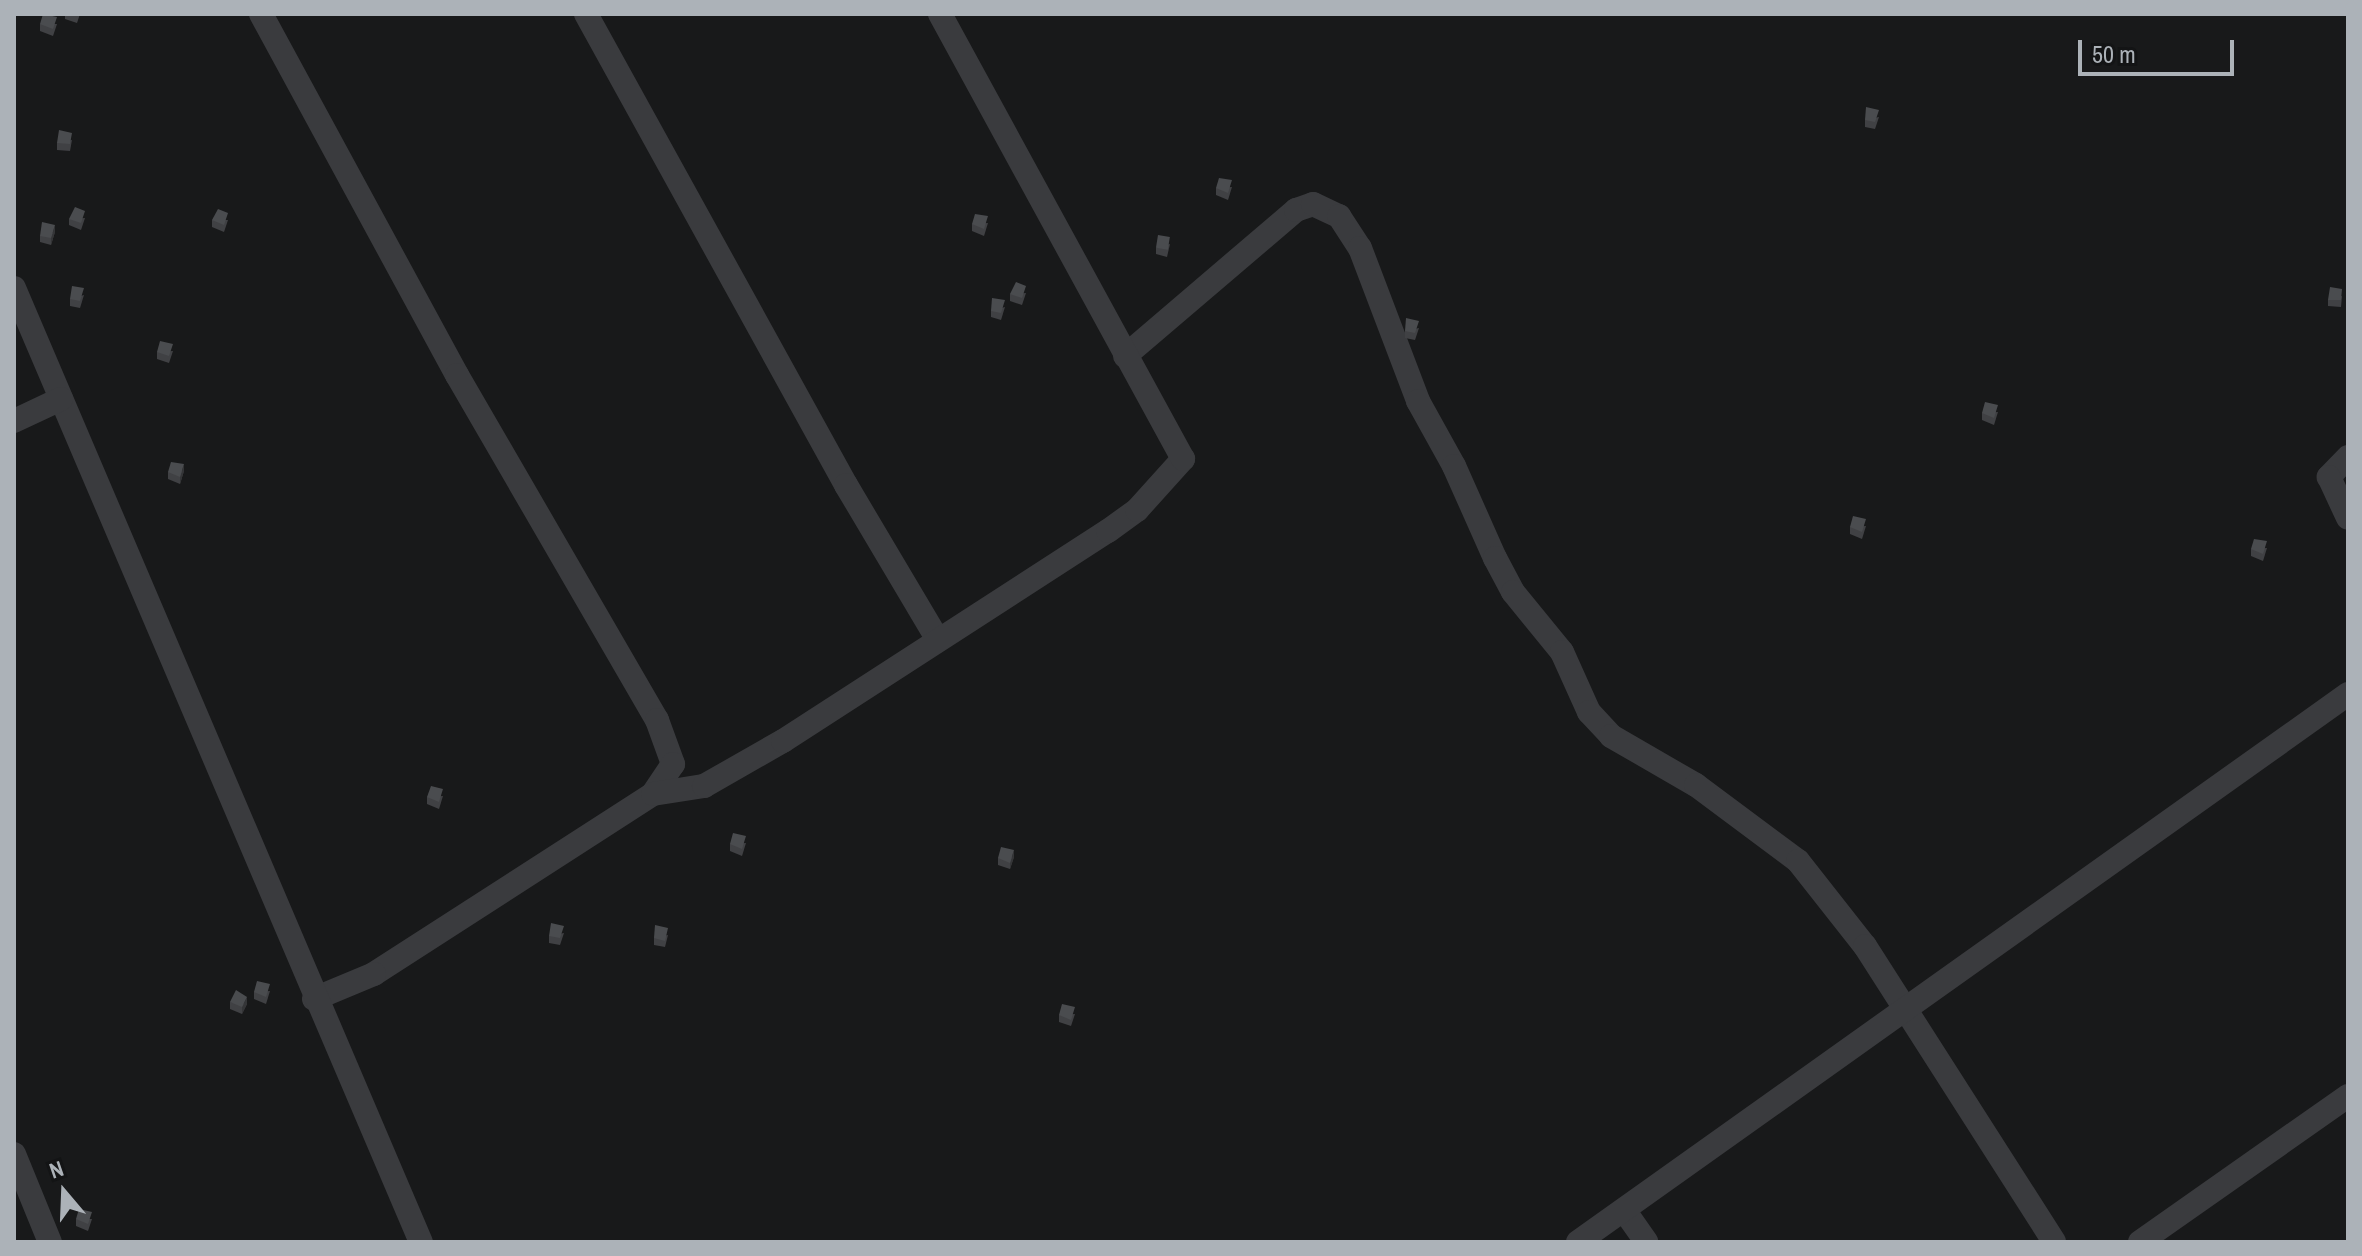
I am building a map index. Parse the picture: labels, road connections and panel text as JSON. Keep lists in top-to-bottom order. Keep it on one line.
{"scale_bar":"50 m","north":"top"}
